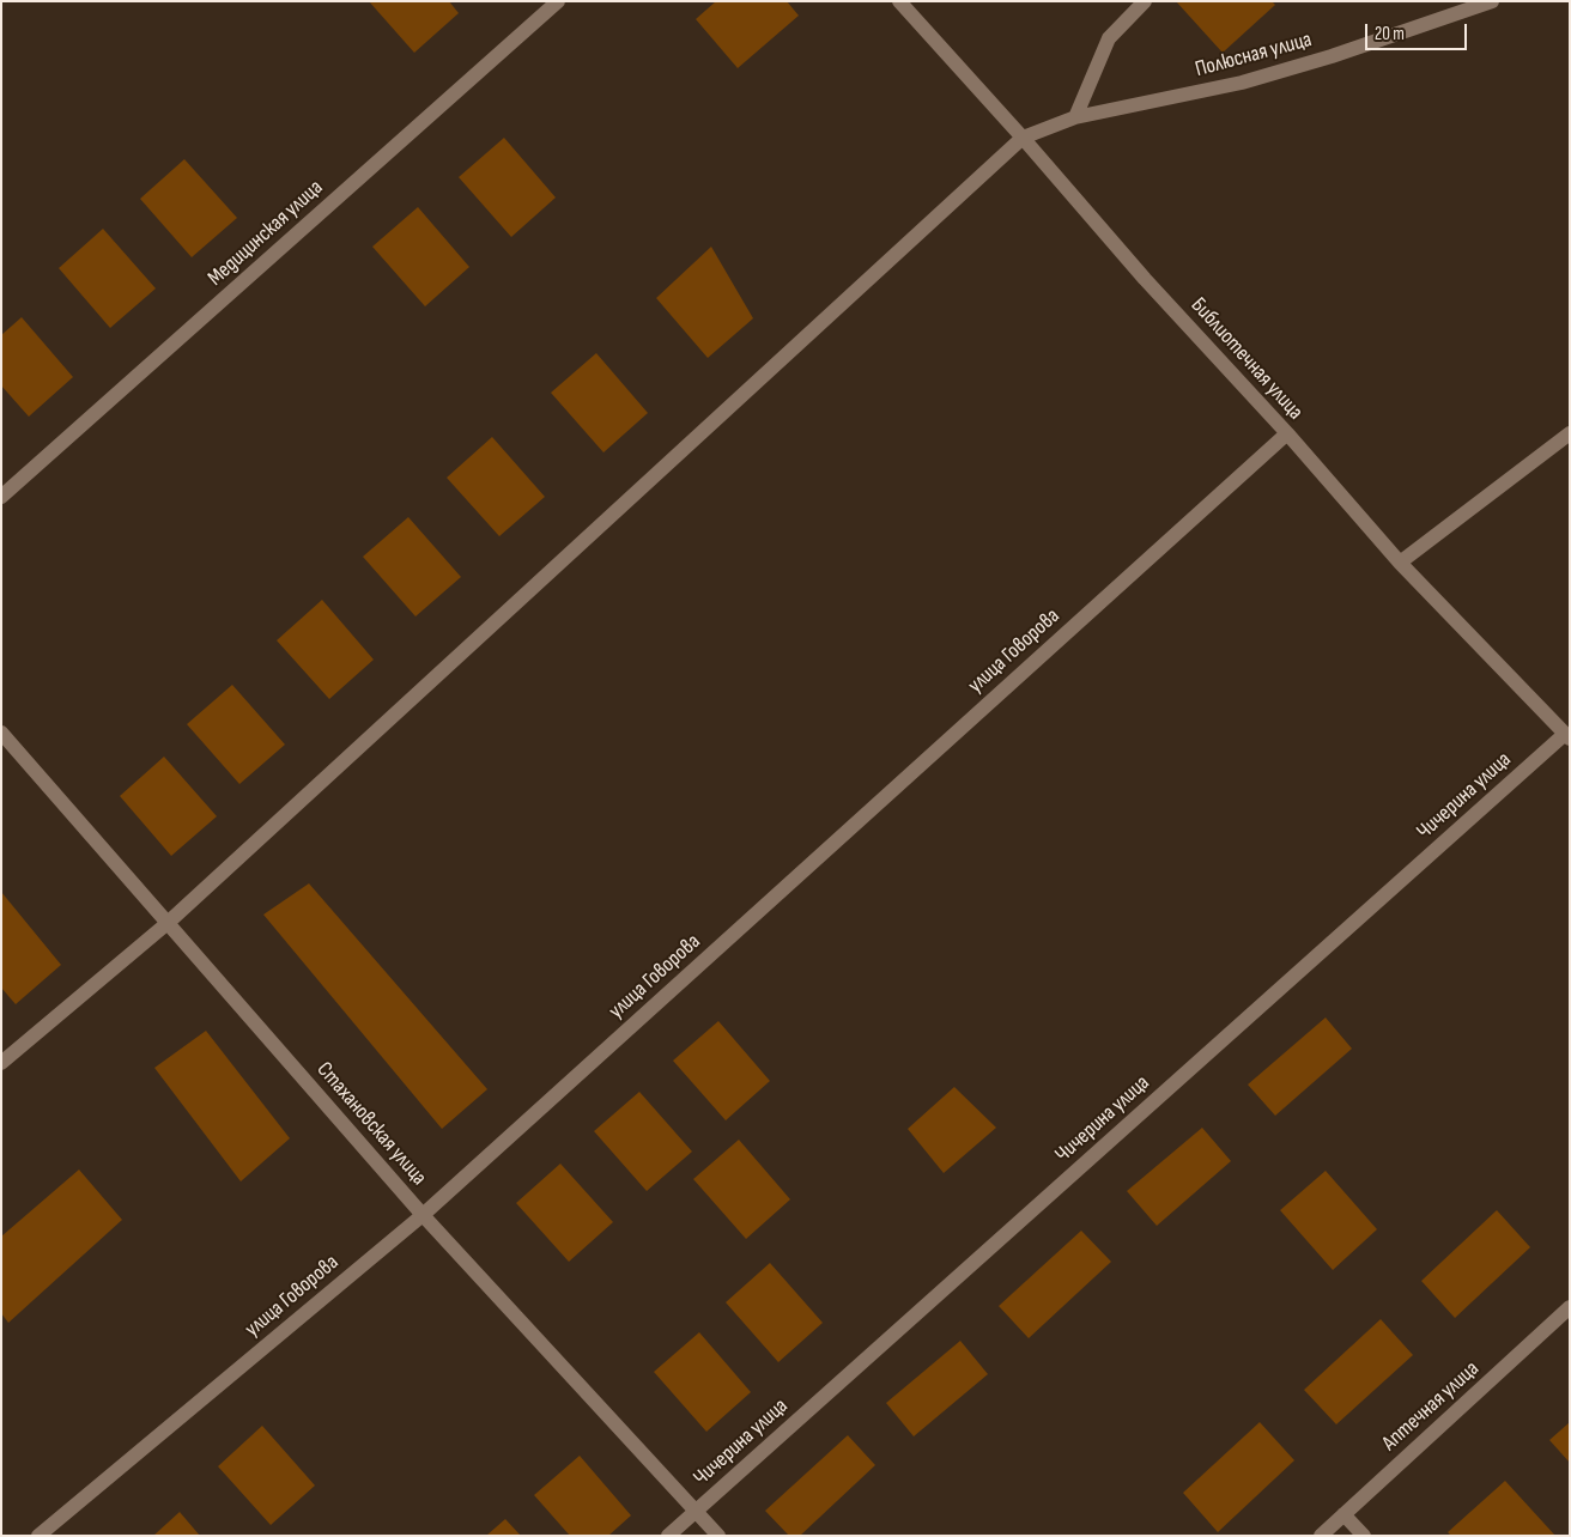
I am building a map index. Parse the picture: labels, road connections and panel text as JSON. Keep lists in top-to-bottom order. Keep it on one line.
{"streets":{"street":["Полюсная улица","Медицинская улица","Библиотечная улица","улица Говорова","Чичерина улица","Стахановская улица","Аптечная улица"]},"crossings":[["Полюсная улица","Библиотечная улица"],["Библиотечная улица","улица Говорова"],["Библиотечная улица","Чичерина улица"],["улица Говорова","Стахановская улица"],["Чичерина улица","Стахановская улица"]],"scale_bar":"20 m"}
